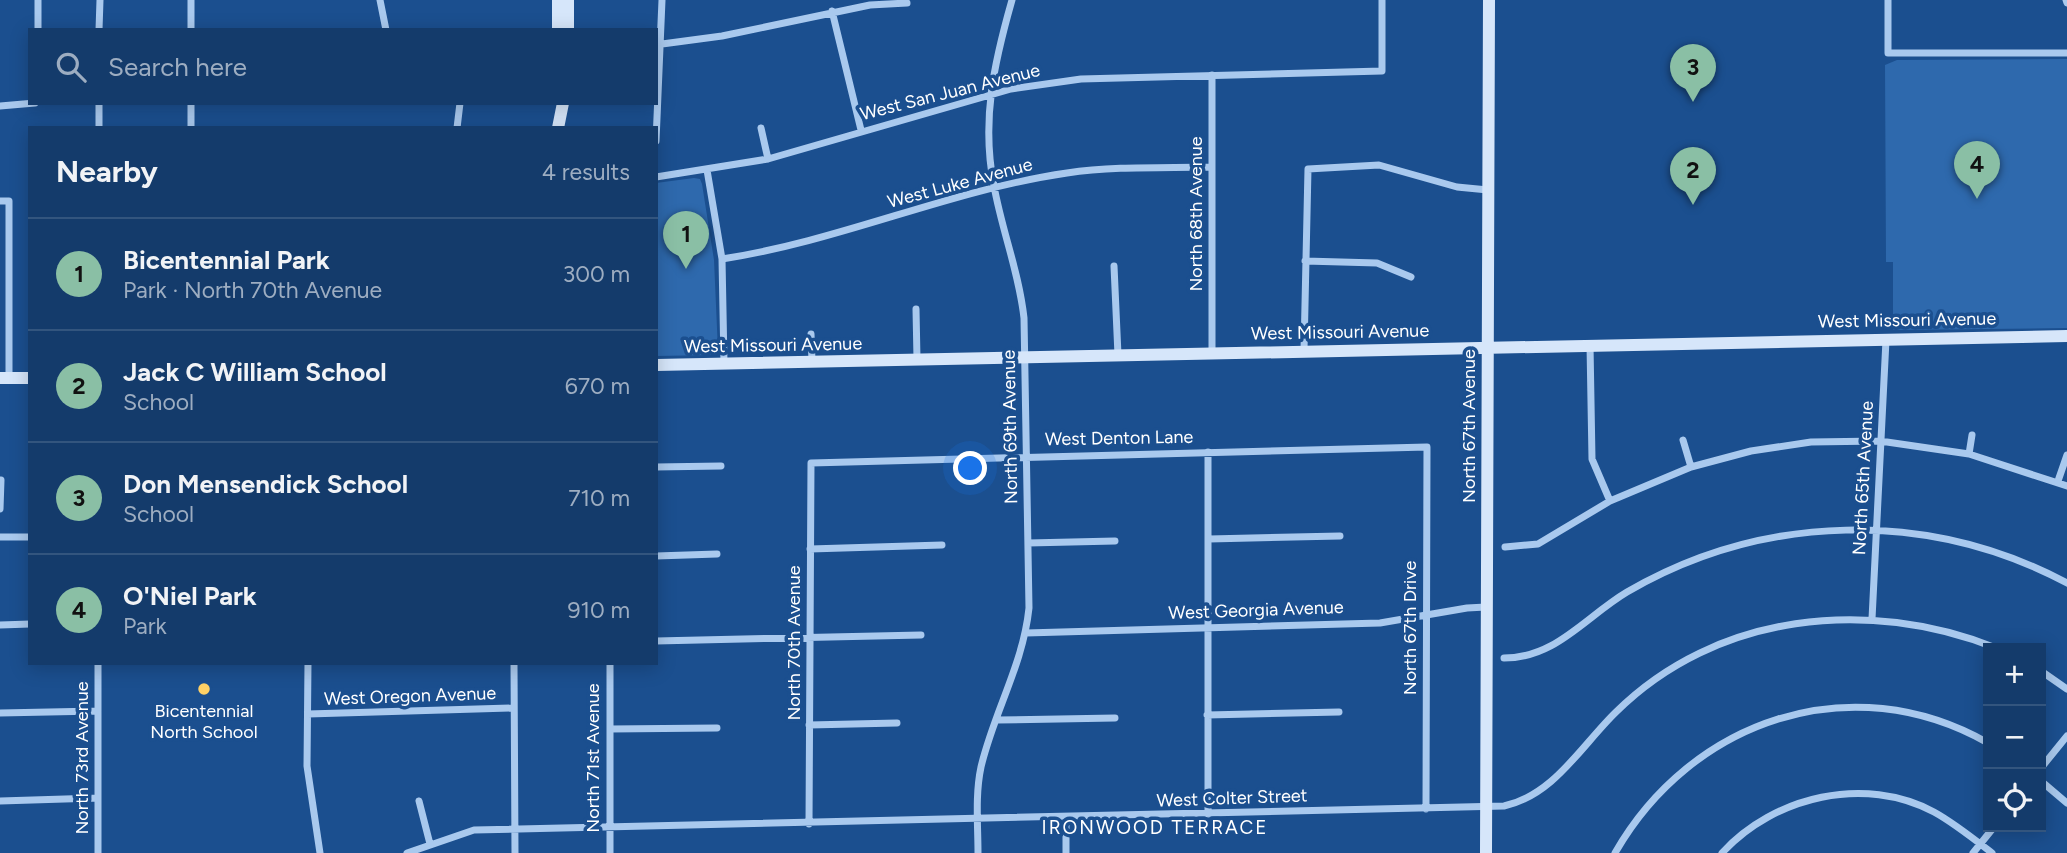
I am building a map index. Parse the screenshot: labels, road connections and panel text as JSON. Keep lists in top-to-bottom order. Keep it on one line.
{"streets":{"street":["West San Juan Avenue","West Luke Avenue","North 68th Avenue","West Missouri Avenue","North 67th Avenue","North 69th Avenue","West Denton Lane","North 65th Avenue","West Georgia Avenue","North 67th Drive","North 70th Avenue","West Oregon Avenue","North 73rd Avenue","North 71st Avenue","West Colter Street"]},"crossings":[["West San Juan Avenue","North 68th Avenue"],["West San Juan Avenue","North 69th Avenue"],["West Luke Avenue","North 68th Avenue"],["West Luke Avenue","North 69th Avenue"],["North 68th Avenue","West Missouri Avenue"],["West Missouri Avenue","North 67th Avenue"],["West Missouri Avenue","North 69th Avenue"],["West Missouri Avenue","North 65th Avenue"],["North 67th Avenue","West Georgia Avenue"],["North 67th Avenue","West Colter Street"],["North 69th Avenue","West Denton Lane"],["North 69th Avenue","West Georgia Avenue"],["North 69th Avenue","West Colter Street"],["West Denton Lane","North 67th Drive"],["West Denton Lane","North 70th Avenue"],["North 65th Avenue","West Colter Street"],["West Georgia Avenue","North 67th Drive"],["North 67th Drive","West Colter Street"],["North 70th Avenue","West Colter Street"],["North 71st Avenue","West Colter Street"]],"districts":["IRONWOOD TERRACE"],"places":["Bicentennial North School"],"page":{"search":"Search here","pins":["3","4","2","1"],"heading":["Nearby","4 results"],"list":[{"mark":"1","name":"Bicentennial Park","note":"Park · North 70th Avenue","value":"300 m"},{"mark":"2","name":"Jack C William School","note":"School","value":"670 m"},{"mark":"3","name":"Don Mensendick School","note":"School","value":"710 m"},{"mark":"4","name":"O'Niel Park","note":"Park","value":"910 m"}],"map_buttons":["+","−"]}}
